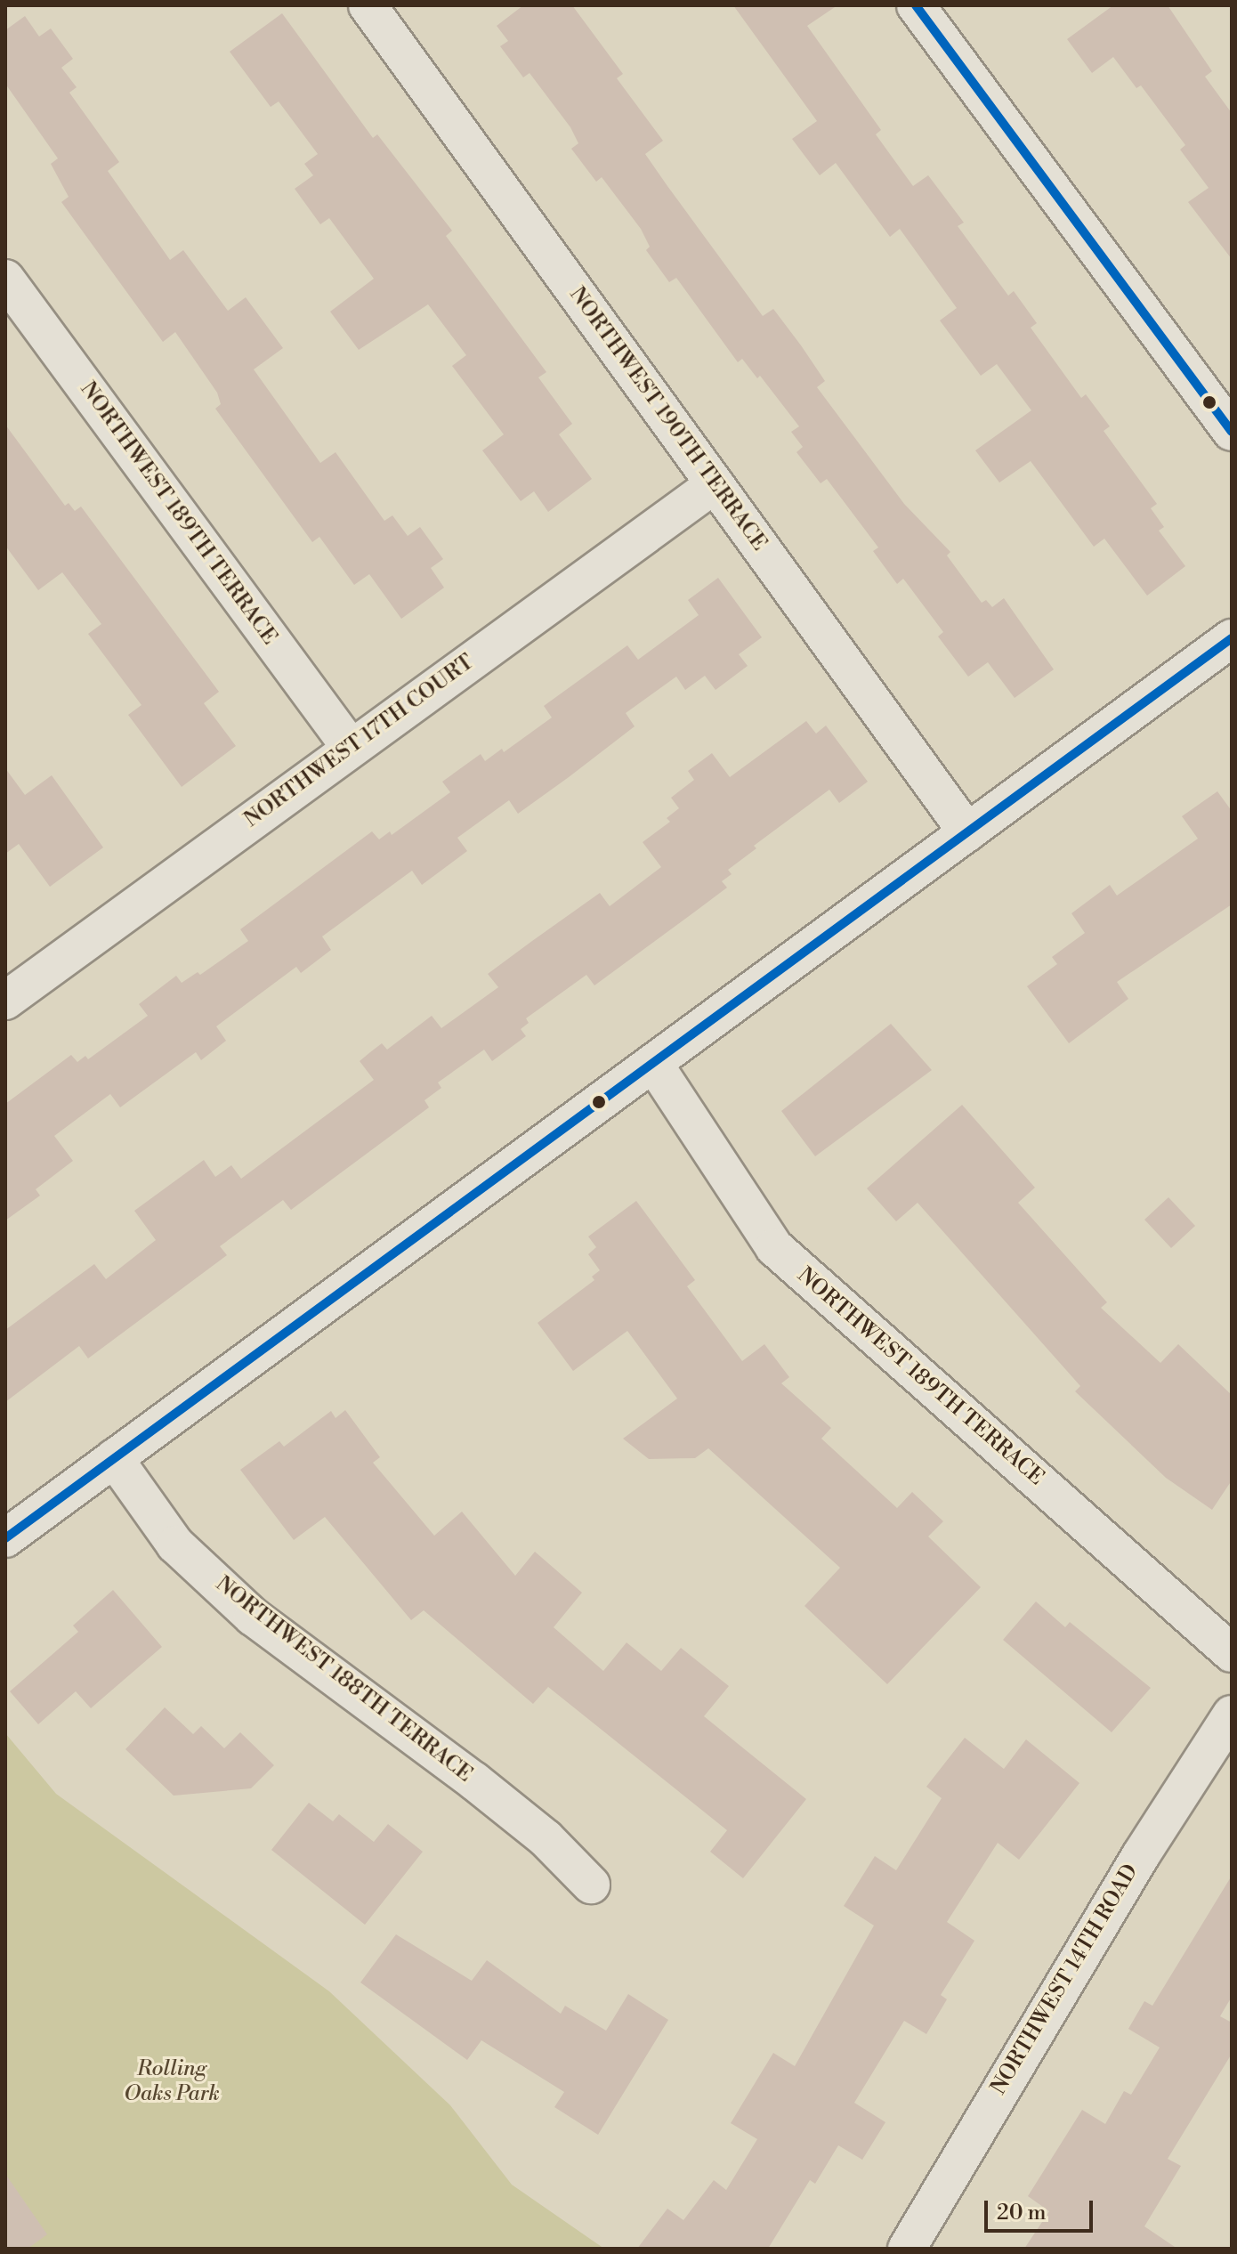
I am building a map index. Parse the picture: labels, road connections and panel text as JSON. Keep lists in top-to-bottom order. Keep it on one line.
{"streets":{"street":["NORTHWEST 190TH TERRACE","NORTHWEST 189TH TERRACE","NORTHWEST 17TH COURT","NORTHWEST 188TH TERRACE","NORTHWEST 14TH ROAD"]},"crossings":[["NORTHWEST 190TH TERRACE","NORTHWEST 17TH COURT"],["NORTHWEST 189TH TERRACE","NORTHWEST 17TH COURT"]],"parks":["Rolling Oaks Park"],"scale_bar":"20 m"}
